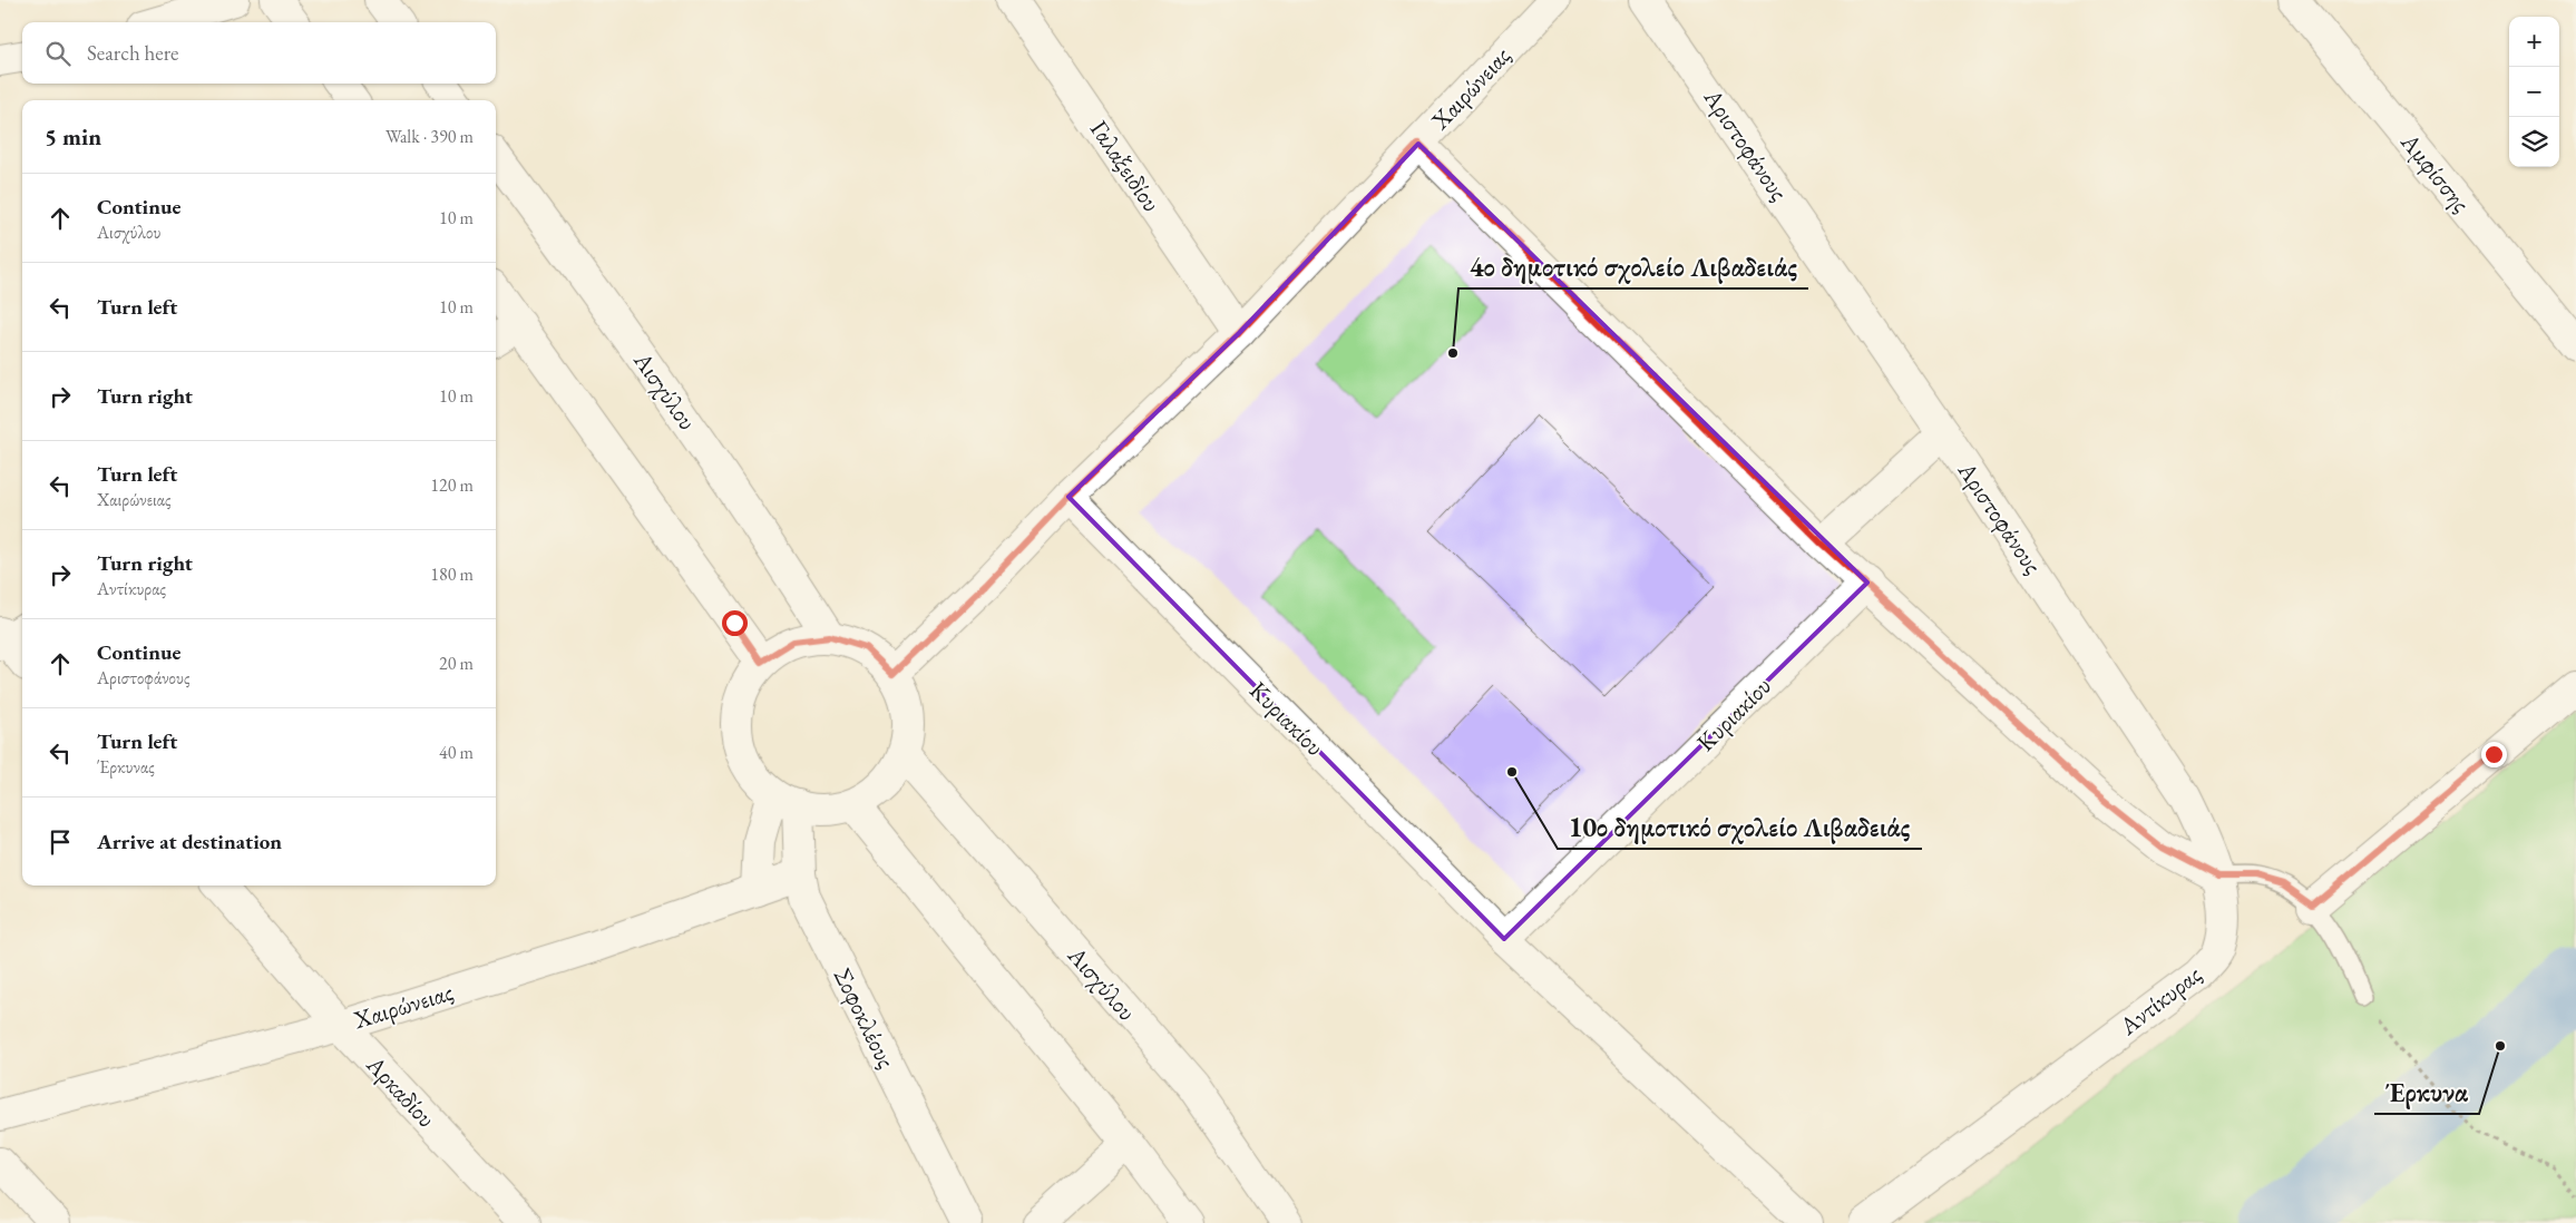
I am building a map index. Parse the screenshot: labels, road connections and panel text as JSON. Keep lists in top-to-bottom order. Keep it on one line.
{"streets":{"street":["Χαιρώνειας","Αριστοφάνους","Γαλαξειδίου","Αμφίσσης","Αισχύλου","Κυριακίου","Αντίκυρας","Σοφοκλέους","Αρκαδίου"]},"crossings":[["Χαιρώνειας","Γαλαξειδίου"],["Χαιρώνειας","Αισχύλου"],["Χαιρώνειας","Κυριακίου"],["Χαιρώνειας","Σοφοκλέους"],["Χαιρώνειας","Αρκαδίου"],["Αριστοφάνους","Αντίκυρας"],["Αισχύλου","Σοφοκλέους"]],"places":["4ο δημοτικό σχολείο Λιβαδειάς","10ο δημοτικό σχολείο Λιβαδειάς","Έρκυνα"],"page":{"map_buttons":["+","−"],"search":"Search here","heading":["5 min","Walk · 390 m"],"list":[["Continue","Αισχύλου","10 m"],["Turn left","10 m"],["Turn right","10 m"],["Turn left","Χαιρώνειας","120 m"],["Turn right","Αντίκυρας","180 m"],["Continue","Αριστοφάνους","20 m"],["Turn left","Έρκυνας","40 m"],"Arrive at destination"]}}
